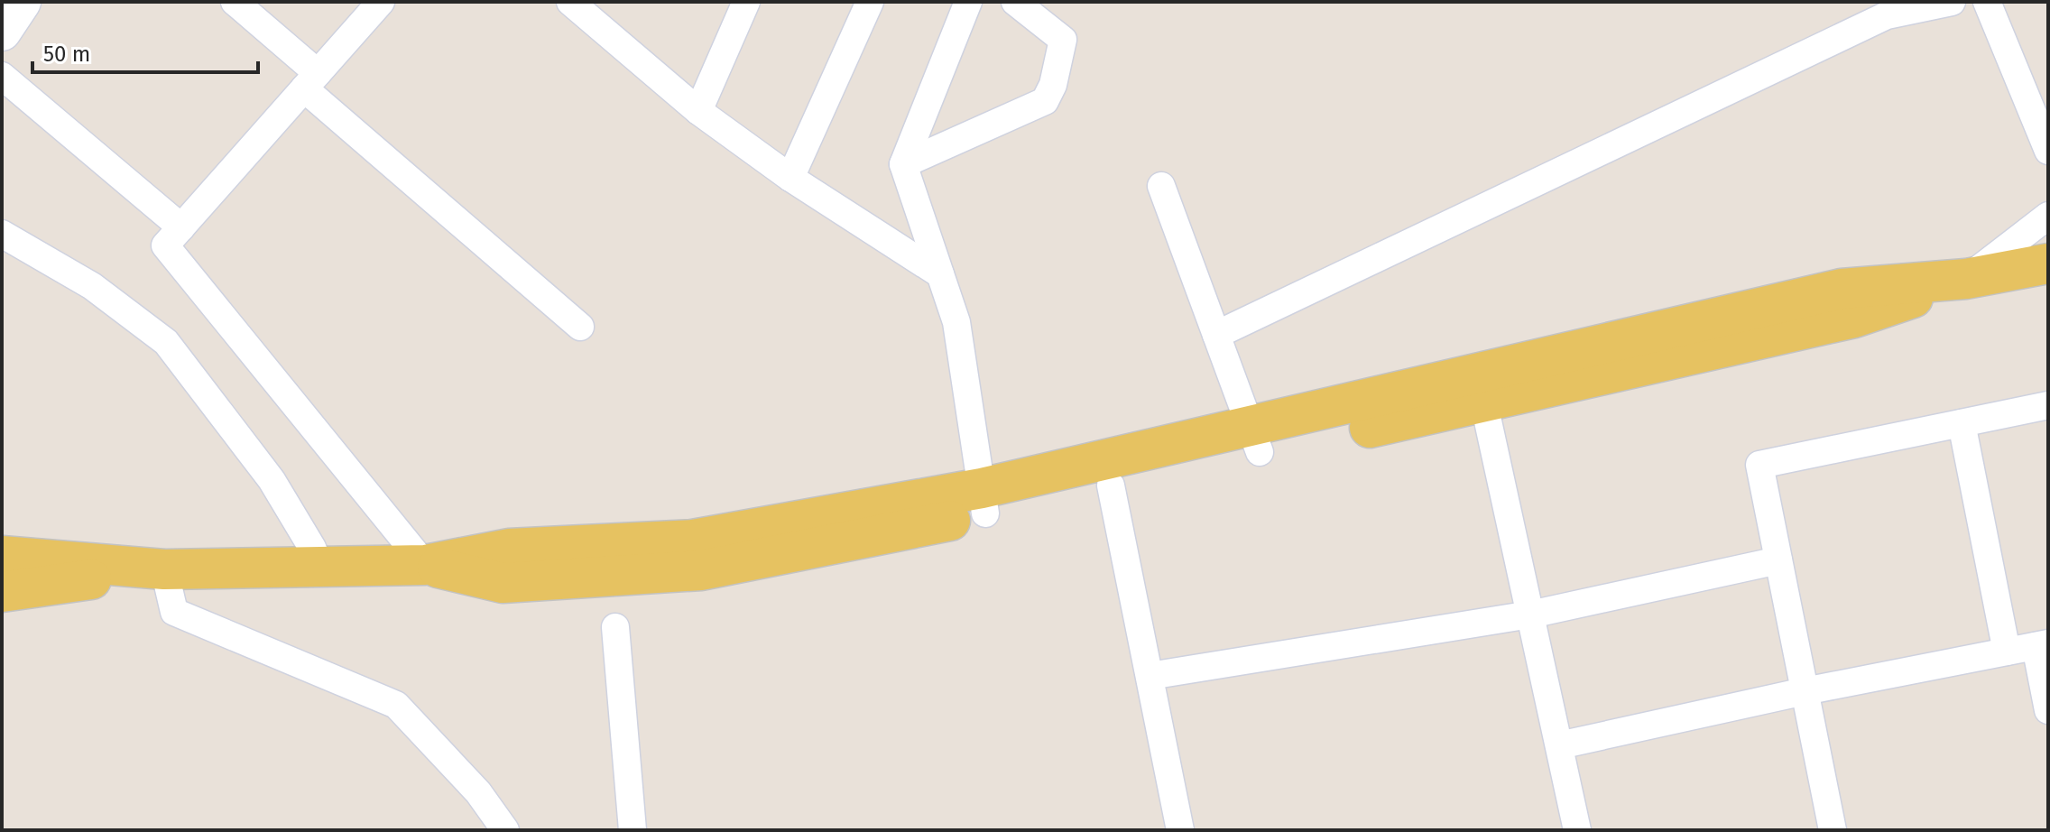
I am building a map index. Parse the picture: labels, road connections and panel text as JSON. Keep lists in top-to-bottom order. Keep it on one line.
{"scale_bar":"50 m"}
